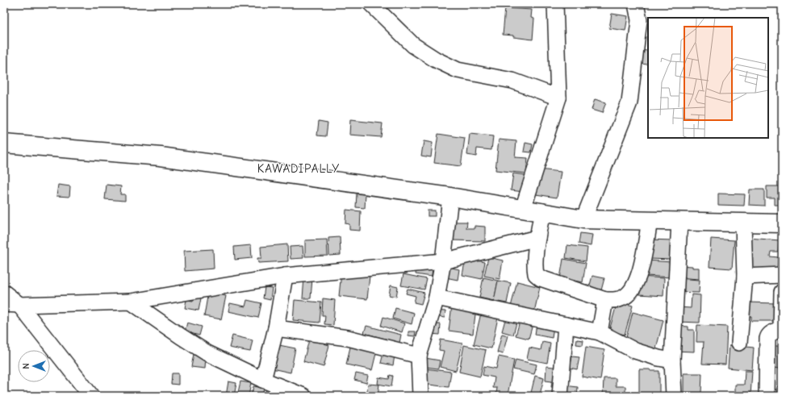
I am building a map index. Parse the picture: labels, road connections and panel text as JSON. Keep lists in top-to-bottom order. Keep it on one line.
{"districts":["KAWADIPALLY"],"north":"left"}
